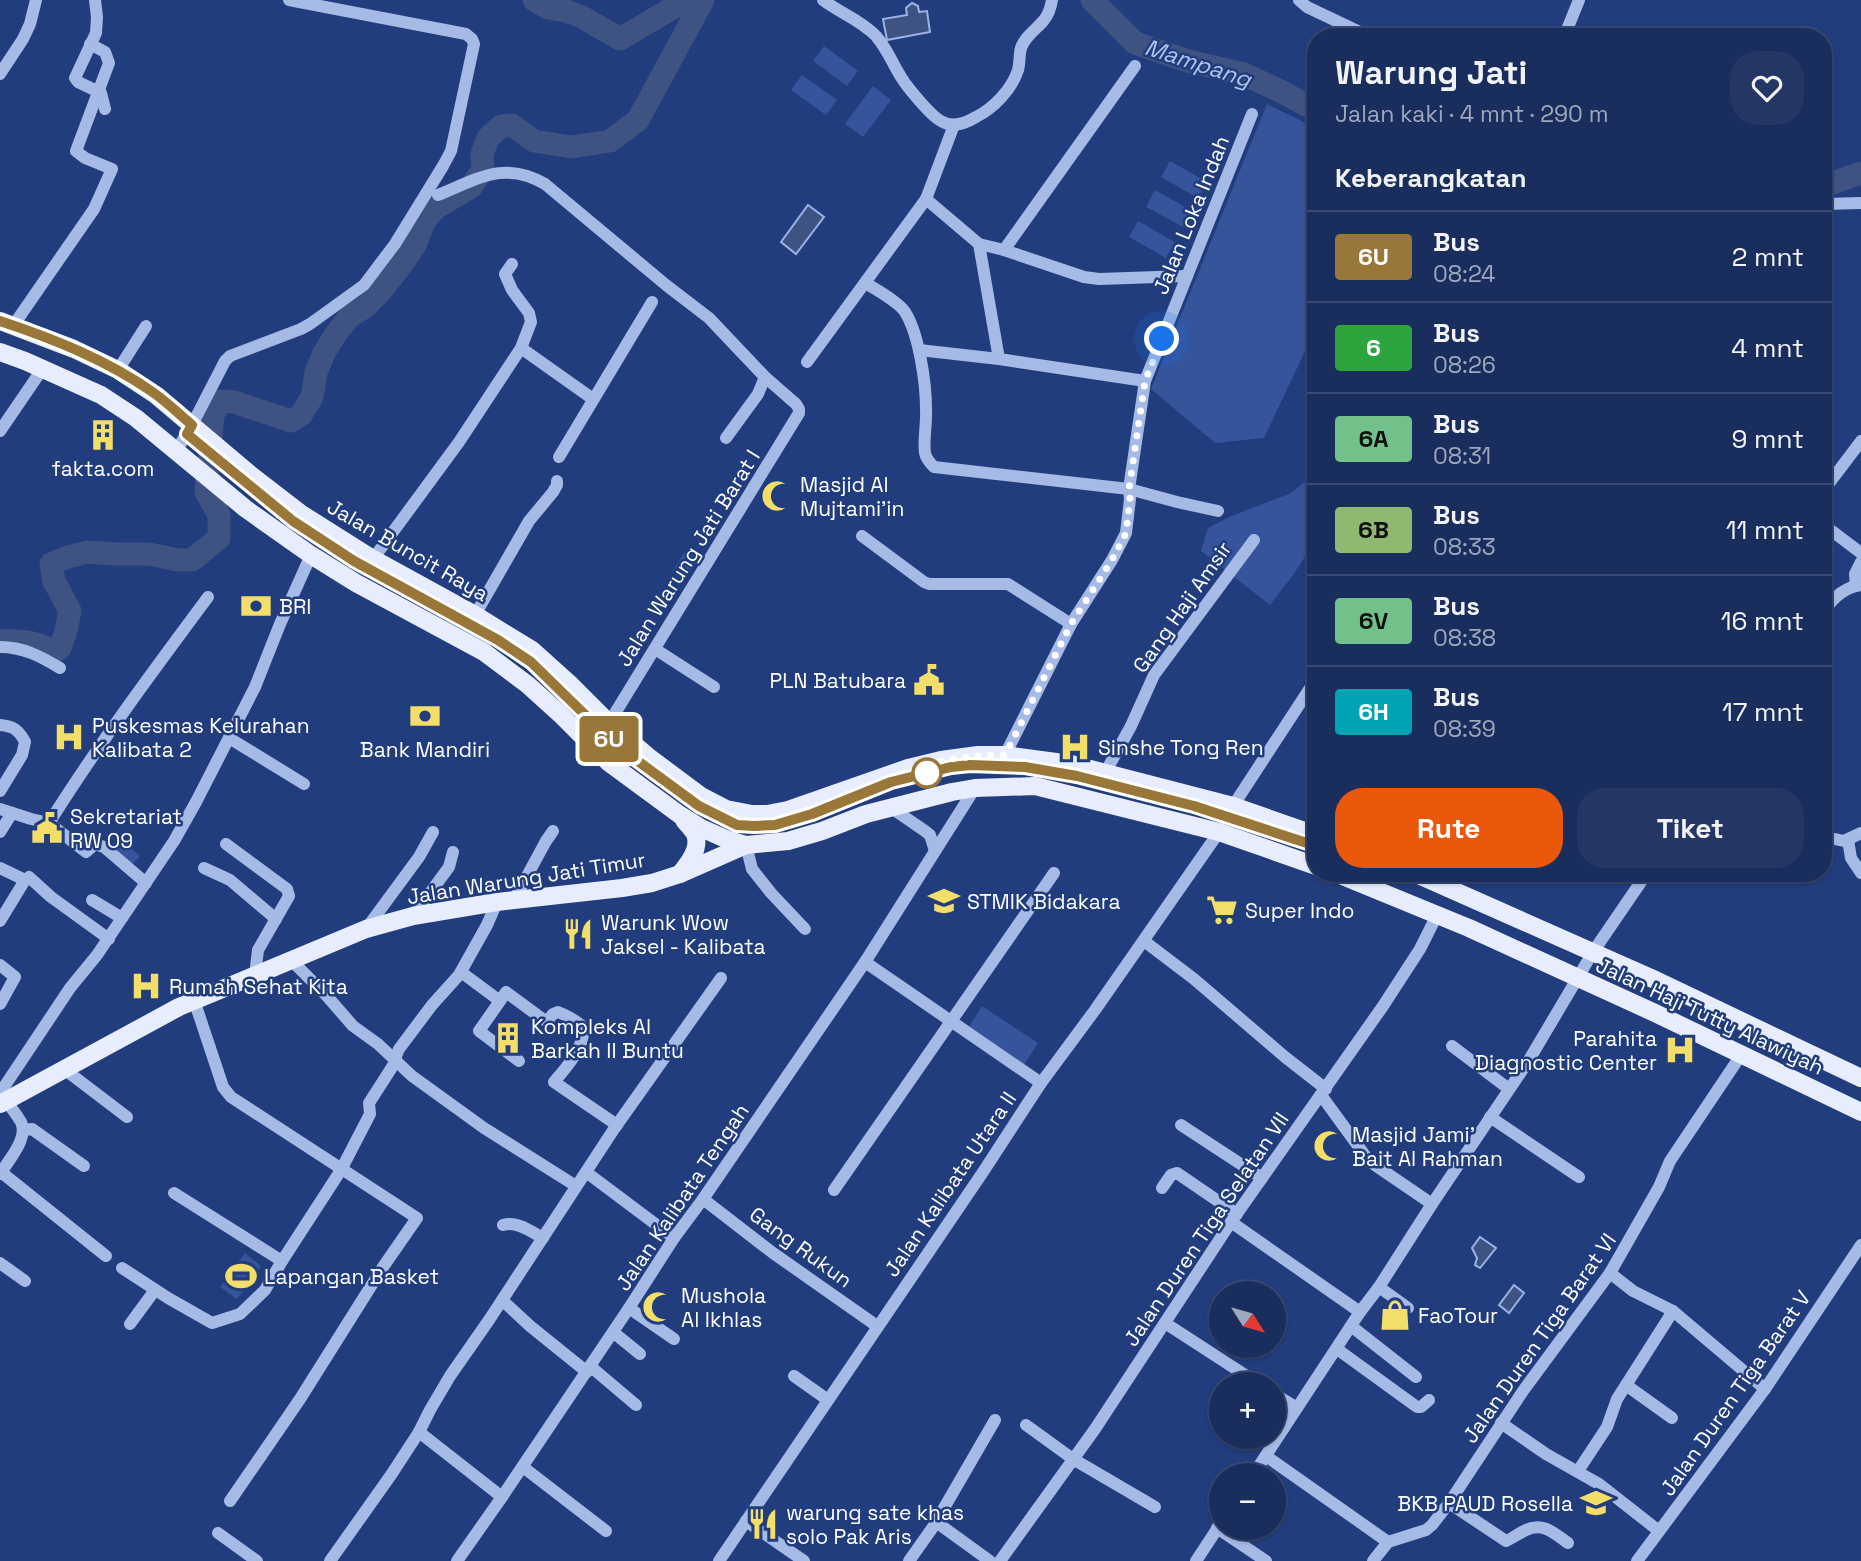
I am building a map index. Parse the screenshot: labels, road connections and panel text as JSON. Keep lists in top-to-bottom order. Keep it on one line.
{"streets":{"main road":["Jalan Buncit Raya","Jalan Warung Jati Timur","Jalan Haji Tutty Alawiyah"],"street":["Jalan Loka Indah","Jalan Warung Jati Barat I","Gang Haji Amsir","Jalan Kalibata Utara II","Jalan Kalibata Tengah","Jalan Duren Tiga Selatan VII","Gang Rukun","Jalan Duren Tiga Barat VI","Jalan Duren Tiga Barat V"]},"crossings":[["Jalan Loka Indah","Jalan Buncit Raya"],["Jalan Buncit Raya","Jalan Warung Jati Barat I"],["Jalan Buncit Raya","Gang Haji Amsir"],["Jalan Haji Tutty Alawiyah","Jalan Duren Tiga Selatan VII"],["Jalan Haji Tutty Alawiyah","Jalan Duren Tiga Barat VI"],["Jalan Kalibata Utara II","Gang Rukun"],["Jalan Kalibata Tengah","Gang Rukun"]],"water":["Mampang"],"places":{"building":["fakta.com","Kompleks Al Barkah II Buntu"],"mosque":["Masjid Al Mujtami'in","Masjid Jami' Bait Al Rahman","Mushola Al Ikhlas"],"bank":["BRI","Bank Mandiri"],"public building":["PLN Batubara","Sekretariat RW 09"],"hospital":["Puskesmas Kelurahan Kalibata 2","Sinshe Tong Ren","Rumah Sehat Kita","Parahita Diagnostic Center"],"school or university":["STMIK Bidakara","BKB PAUD Rosella"],"supermarket":["Super Indo"],"restaurant":["Warunk Wow Jaksel - Kalibata","warung sate khas solo Pak Aris"],"sports":["Lapangan Basket"],"shop":["FaoTour"]},"lines":["bus line 6U"],"north":"bottom right","page":{"on_map":"6U","heading":[["Warung Jati","Jalan kaki · 4 mnt · 290 m"],"Keberangkatan"],"list":[{"mark":"6U","name":"Bus","note":"08:24","value":"2 mnt"},{"mark":"6","name":"Bus","note":"08:26","value":"4 mnt"},{"mark":"6A","name":"Bus","note":"08:31","value":"9 mnt"},{"mark":"6B","name":"Bus","note":"08:33","value":"11 mnt"},{"mark":"6V","name":"Bus","note":"08:38","value":"16 mnt"},{"mark":"6H","name":"Bus","note":"08:39","value":"17 mnt"}],"buttons":["Rute","Tiket"],"map_buttons":["+","−"]}}
